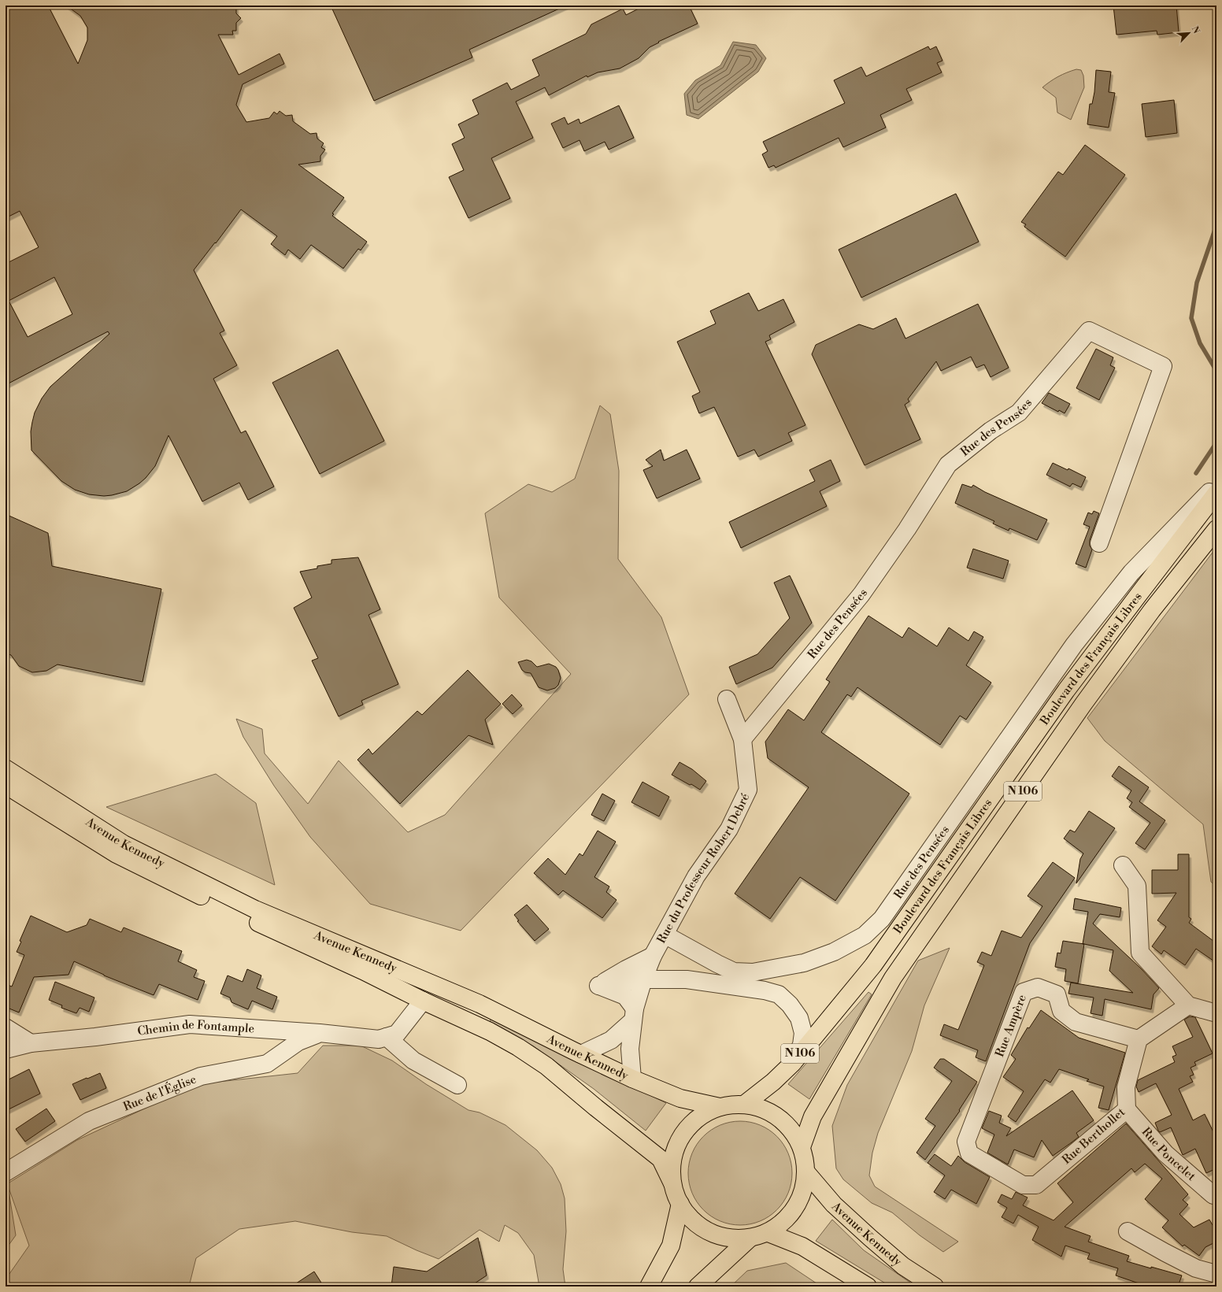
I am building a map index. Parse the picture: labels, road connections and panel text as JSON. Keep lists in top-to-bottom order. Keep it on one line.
{"streets":{"main road":["Boulevard des Français Libres","N 106","Avenue Kennedy"],"street":["Rue des Pensées","Rue du Professeur Robert Debré","Rue Ampère","Chemin de Fontample","Rue de l'Église","Rue Berthollet","Rue Poncelet"]},"crossings":[["Rue des Pensées","Rue du Professeur Robert Debré"],["Avenue Kennedy","Rue du Professeur Robert Debré"],["Rue Ampère","Rue Berthollet"],["Chemin de Fontample","Rue de l'Église"],["Rue Berthollet","Rue Poncelet"]],"north":"top right"}
